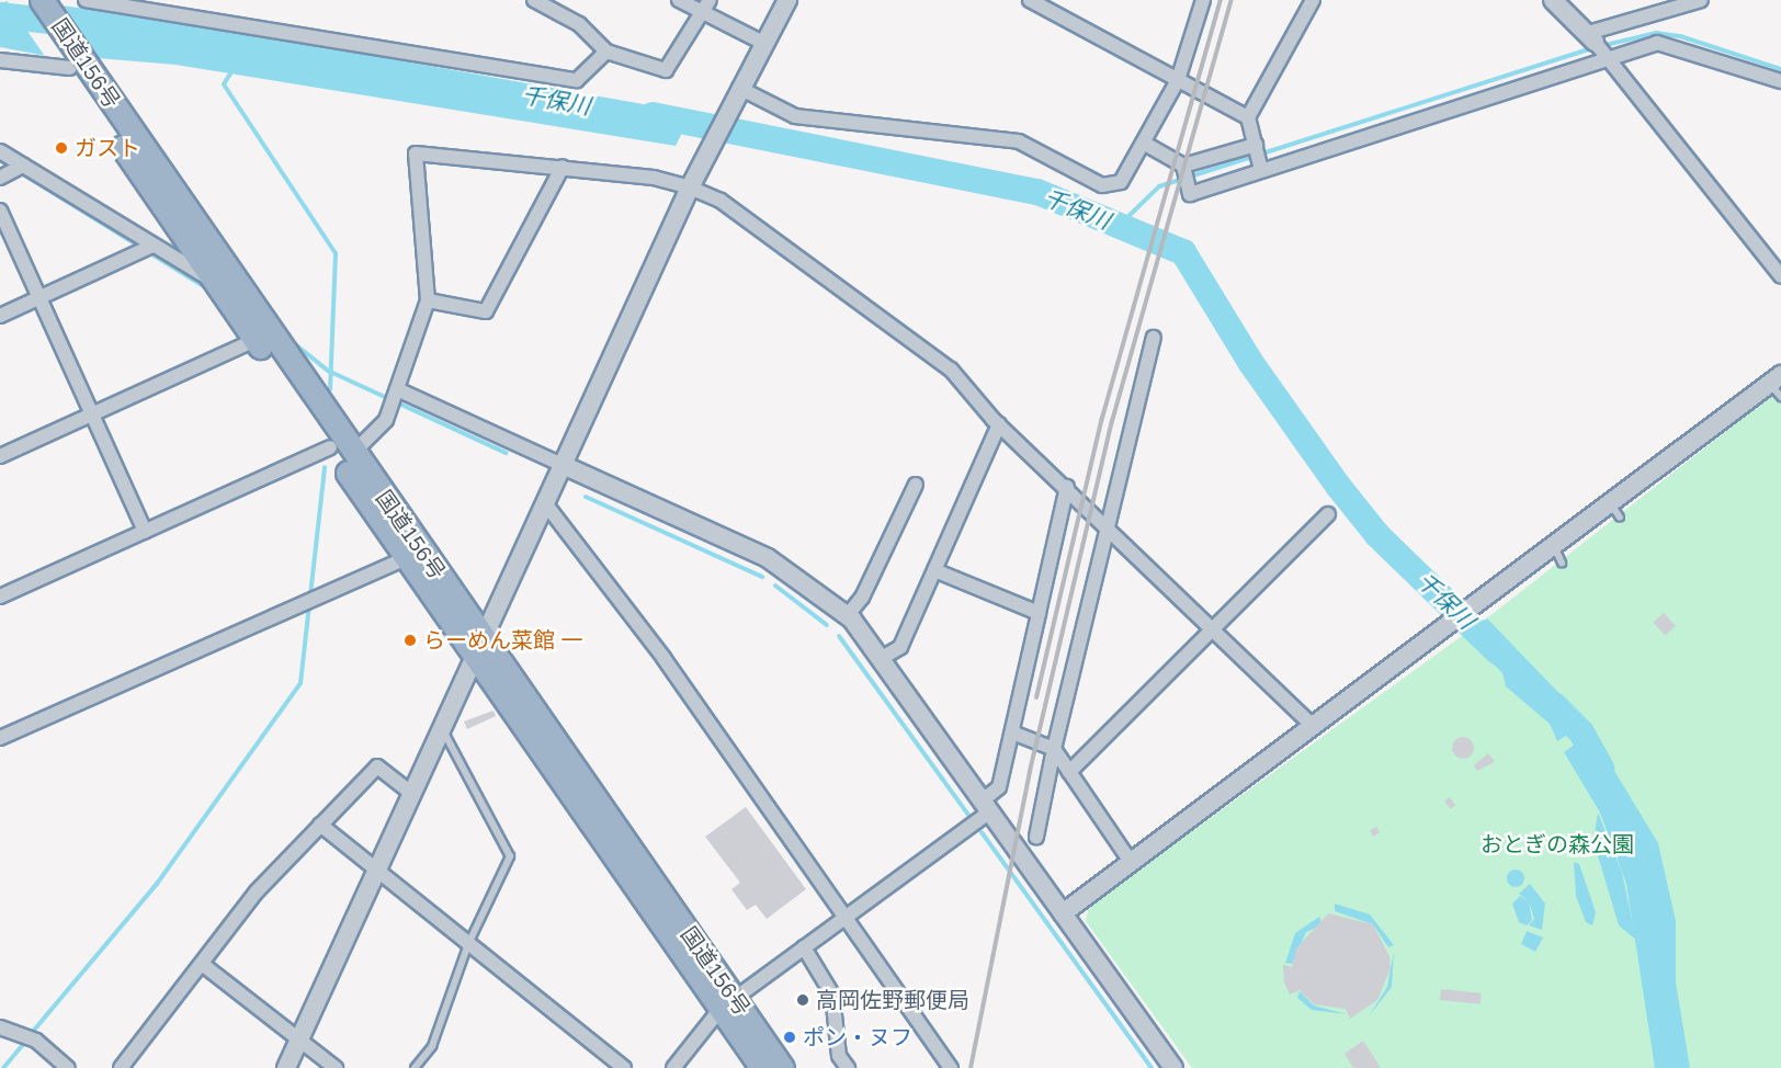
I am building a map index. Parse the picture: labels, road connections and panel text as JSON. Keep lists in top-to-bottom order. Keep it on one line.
{"streets":{"highway":["国道156号"]},"water":["千保川"],"parks":["おとぎの森公園"],"places":["ガスト","らーめん菜館 一","高岡佐野郵便局","ポン・ヌフ"]}
